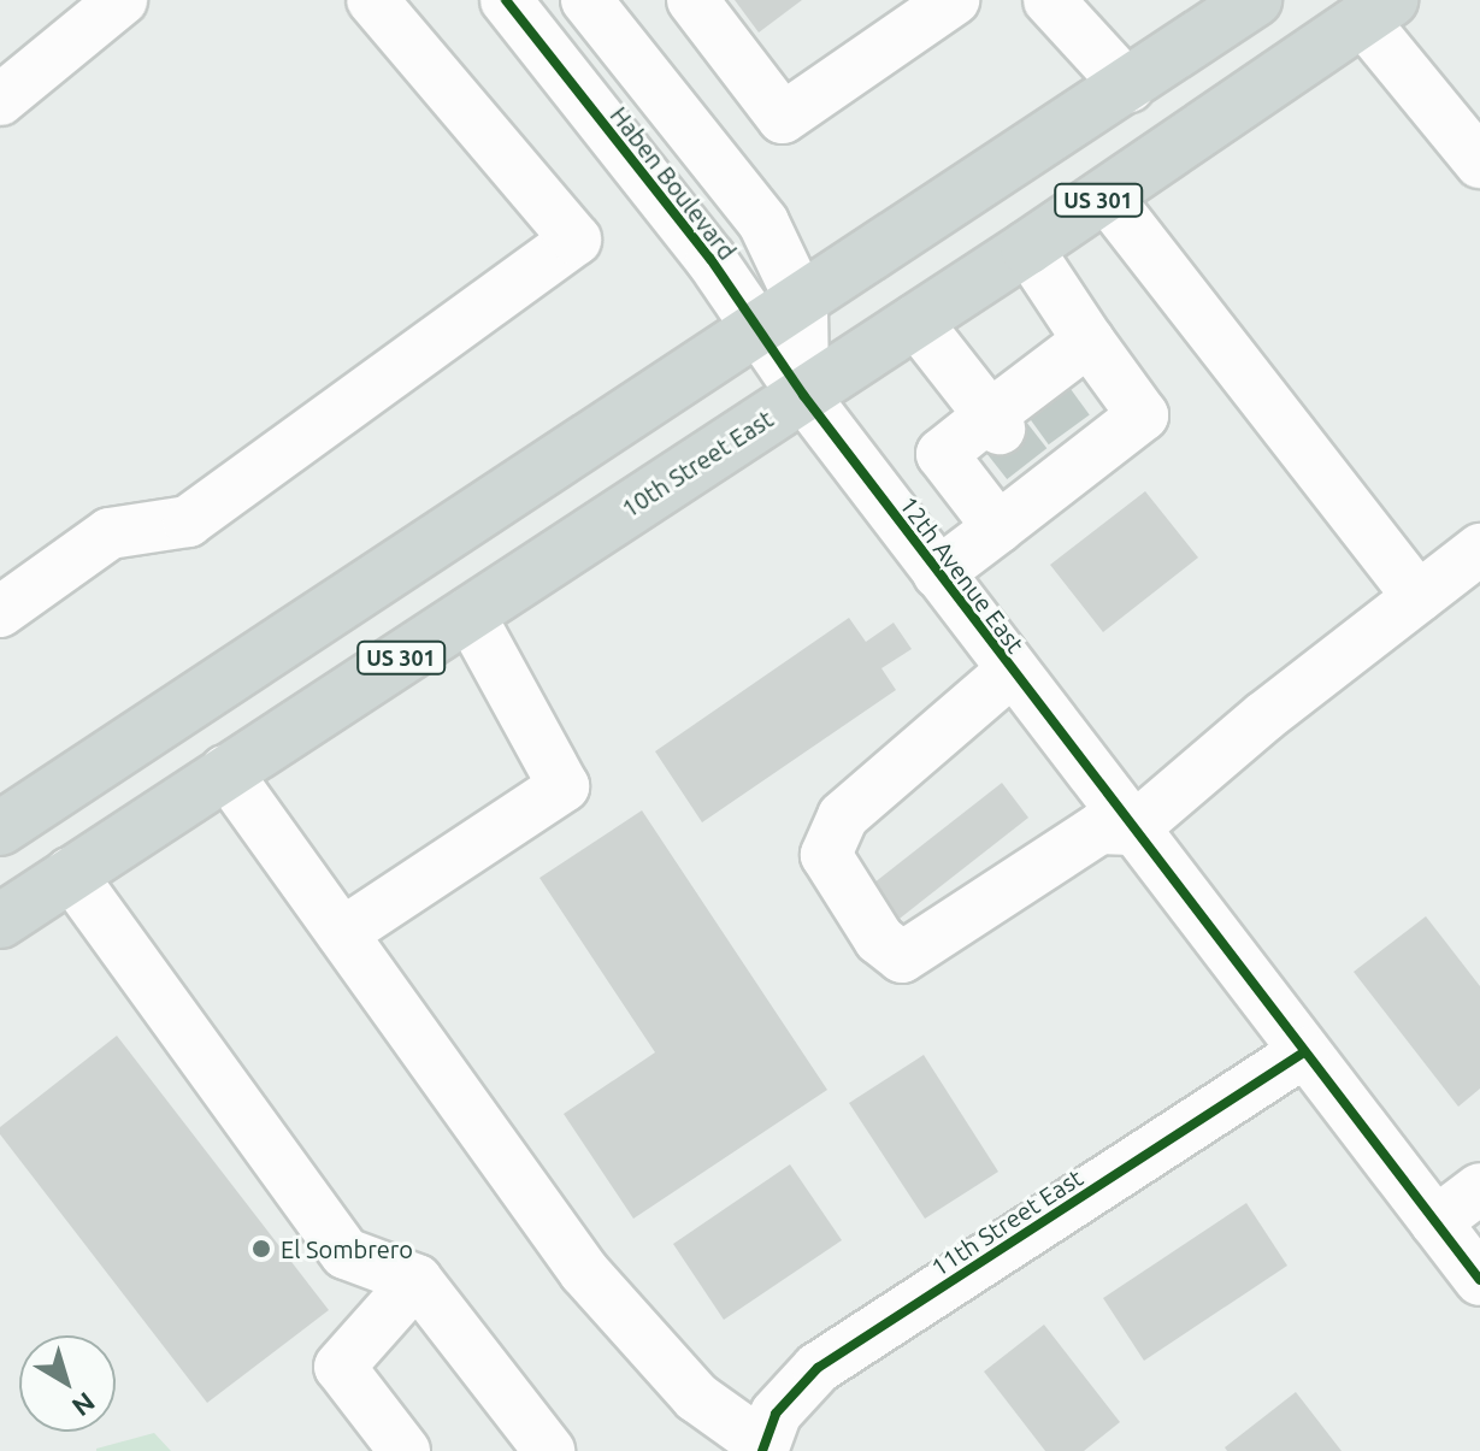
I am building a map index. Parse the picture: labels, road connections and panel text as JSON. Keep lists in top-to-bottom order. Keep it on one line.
{"streets":{"main road":["US 301","10th Street East"],"street":["Haben Boulevard","12th Avenue East","11th Street East"]},"crossings":[["Haben Boulevard","10th Street East"],["Haben Boulevard","12th Avenue East"],["10th Street East","12th Avenue East"],["12th Avenue East","11th Street East"]],"places":["El Sombrero"],"north":"bottom right"}
